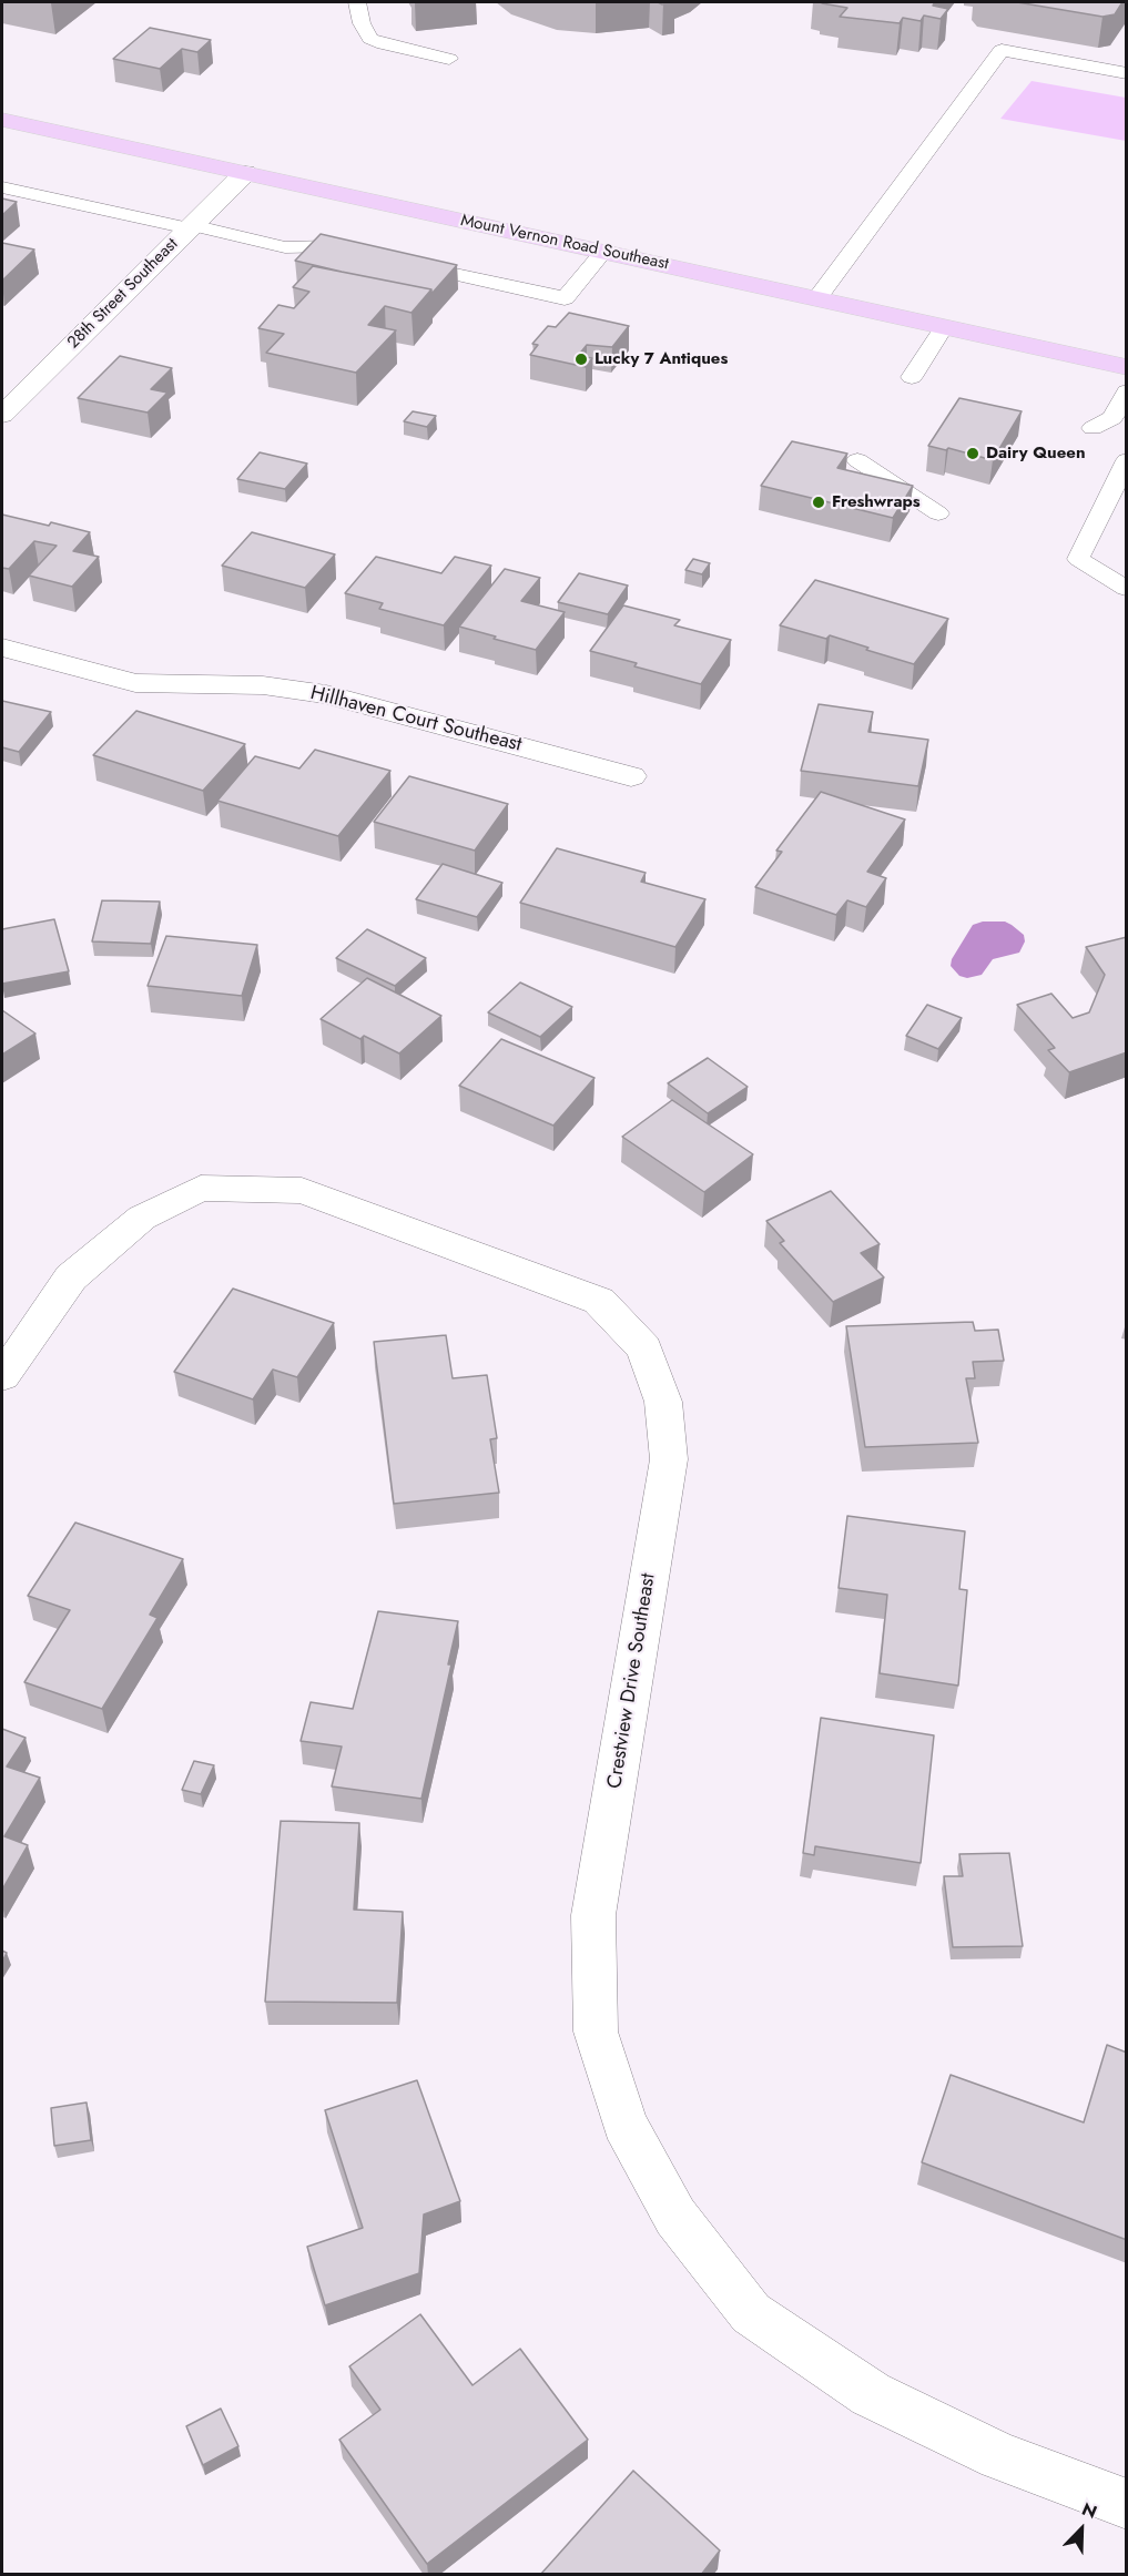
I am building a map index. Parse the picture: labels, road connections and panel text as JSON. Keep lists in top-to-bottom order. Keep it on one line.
{"streets":{"main road":["Mount Vernon Road Southeast"],"street":["28th Street Southeast","Hillhaven Court Southeast","Crestview Drive Southeast"]},"crossings":[["Mount Vernon Road Southeast","28th Street Southeast"]],"places":["Lucky 7 Antiques","Dairy Queen","Freshwraps"],"north":"top right"}
